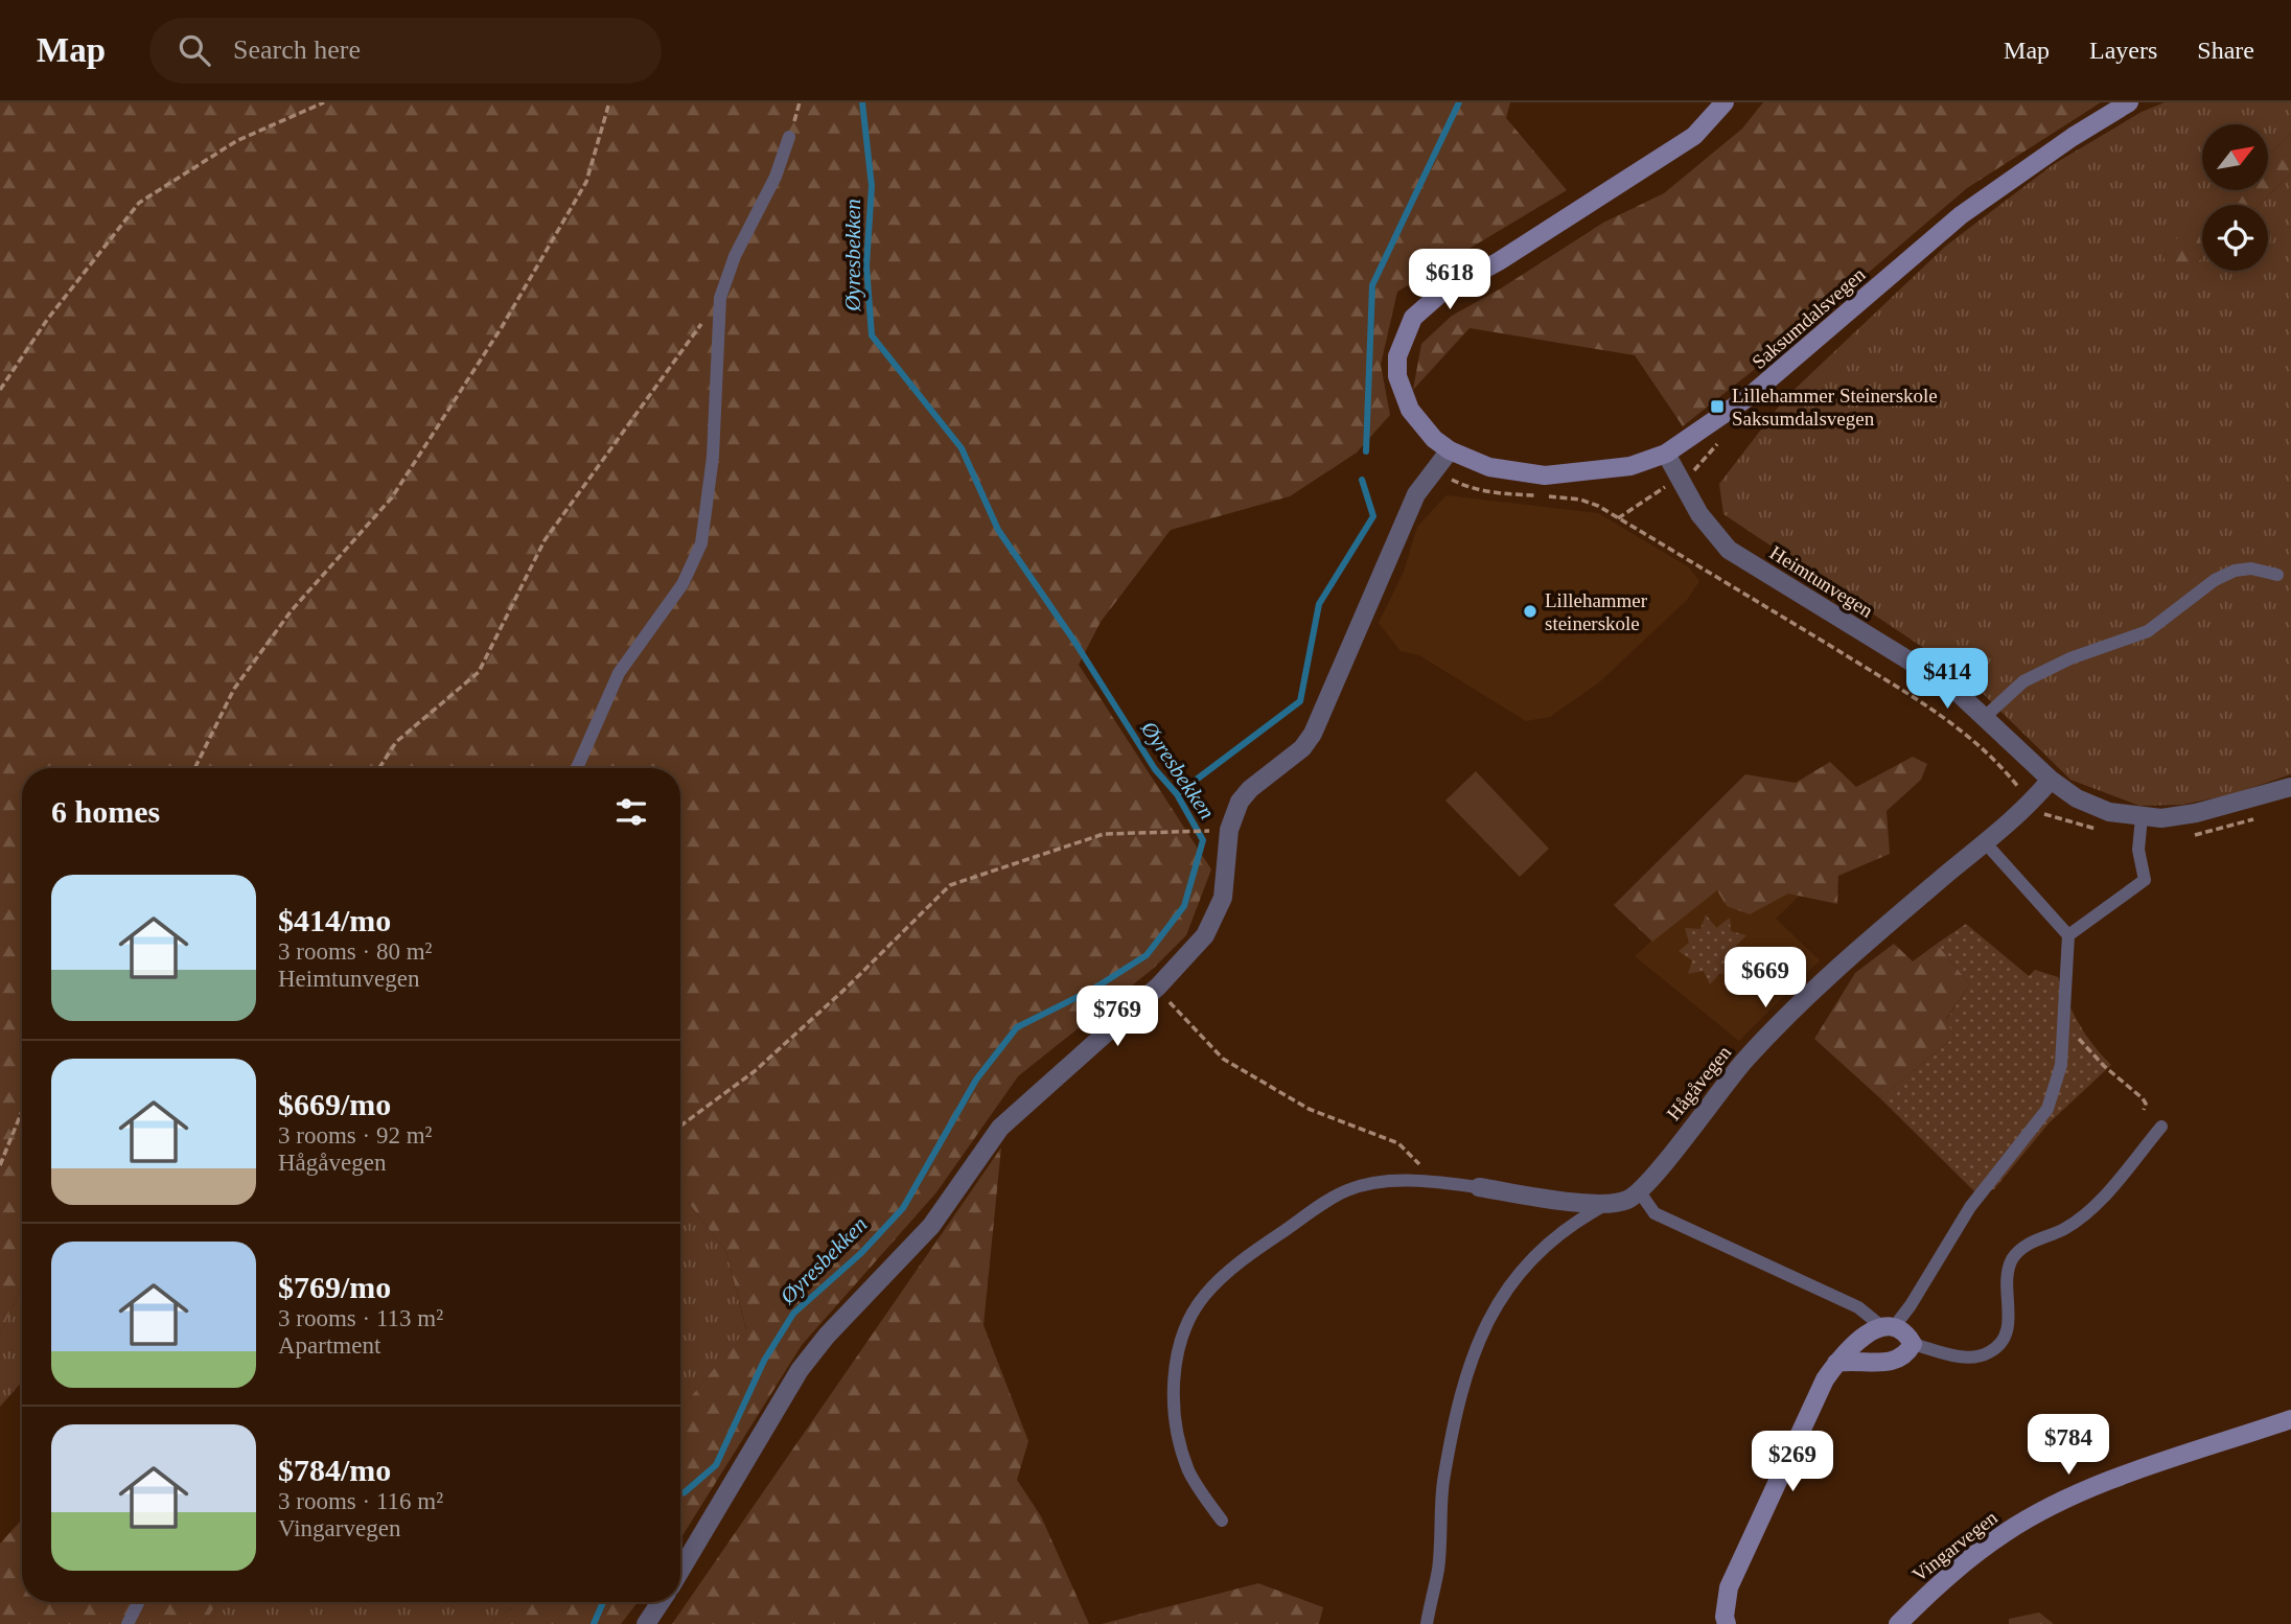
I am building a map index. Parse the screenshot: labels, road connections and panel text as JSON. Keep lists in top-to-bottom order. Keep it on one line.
{"streets":{"main road":["Saksumdalsvegen","Vingarvegen"],"street":["Heimtunvegen","Hågåvegen"]},"crossings":[["Saksumdalsvegen","Heimtunvegen"],["Heimtunvegen","Hågåvegen"]],"water":["Øyresbekken"],"places":{"transit":["Lillehammer Steinerskole Saksumdalsvegen"],"other":["Lillehammer steinerskole"]},"north":"top right","page":{"header":"Map","search":"Search here","nav":["Map","Layers","Share"],"price":["$618","$414","$669","$769","$784","$269"],"heading":"6 homes","list":[{"name":"$414/mo","note":"3 rooms · 80 m² · Heimtunvegen"},{"name":"$669/mo","note":"3 rooms · 92 m² · Hågåvegen"},{"name":"$769/mo","note":"3 rooms · 113 m² · Apartment"},{"name":"$784/mo","note":"3 rooms · 116 m² · Vingarvegen"}]}}
